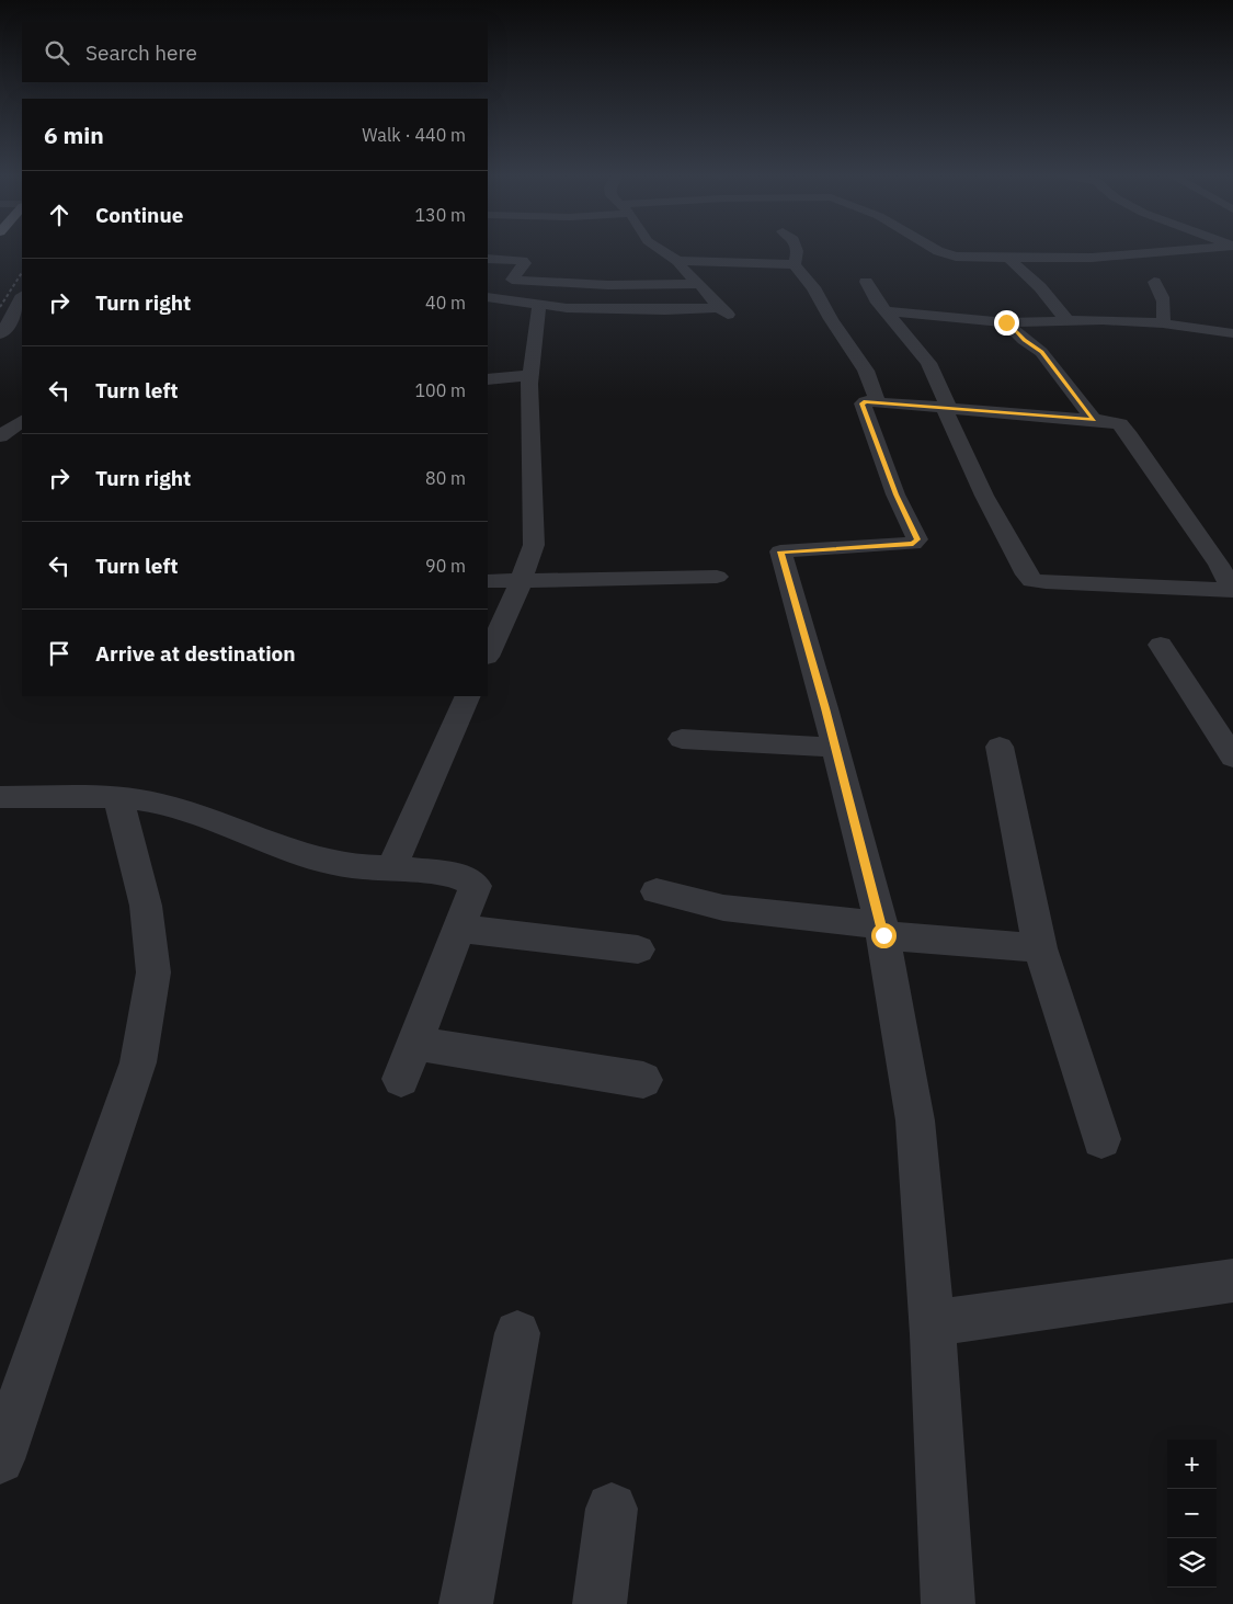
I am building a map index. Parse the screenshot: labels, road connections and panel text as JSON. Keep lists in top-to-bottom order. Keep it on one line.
{"page":{"search":"Search here","heading":["6 min","Walk · 440 m"],"list":[["Continue","130 m"],["Turn right","40 m"],["Turn left","100 m"],["Turn right","80 m"],["Turn left","90 m"],"Arrive at destination"],"map_buttons":["+","−"]}}
